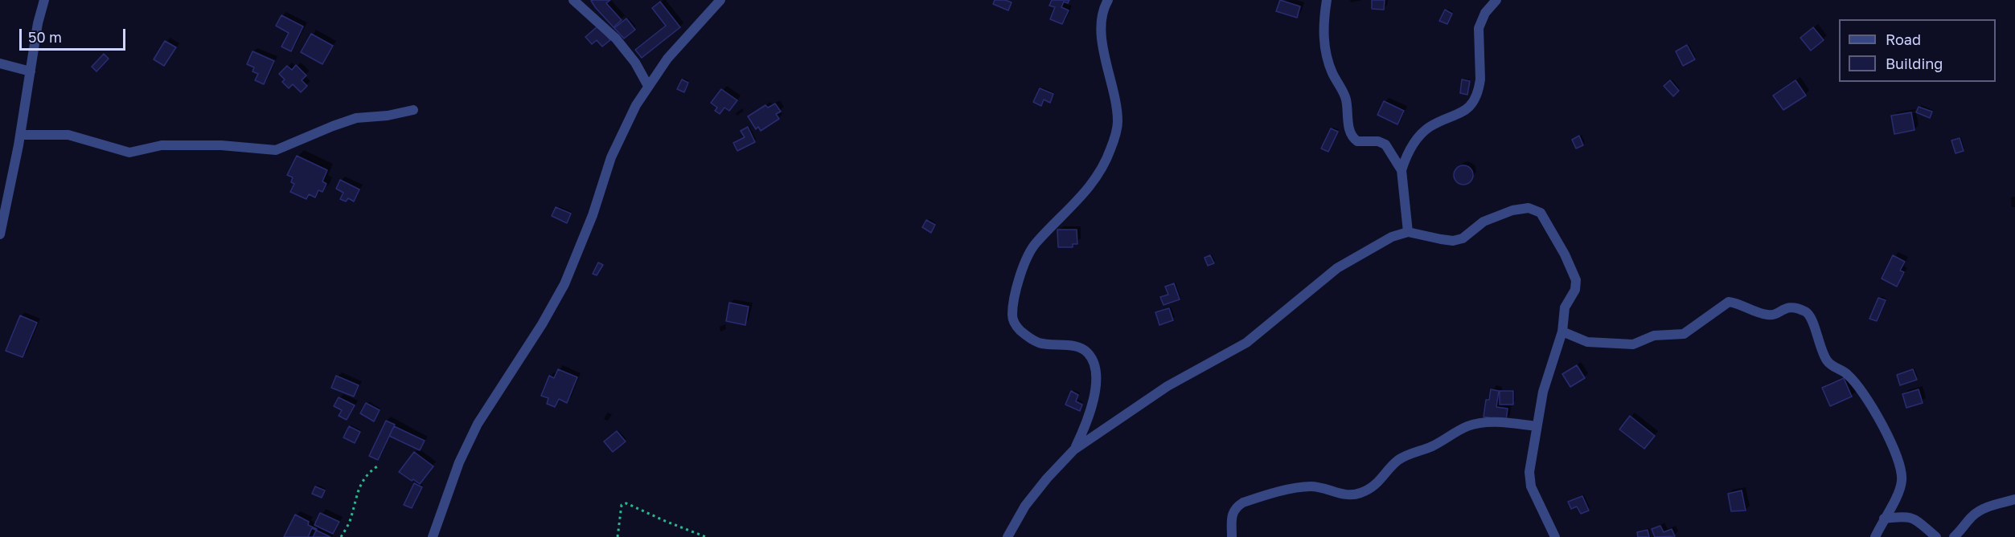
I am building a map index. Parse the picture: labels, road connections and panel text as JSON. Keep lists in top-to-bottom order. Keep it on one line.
{"legend":["Road","Building"],"scale_bar":"50 m"}
